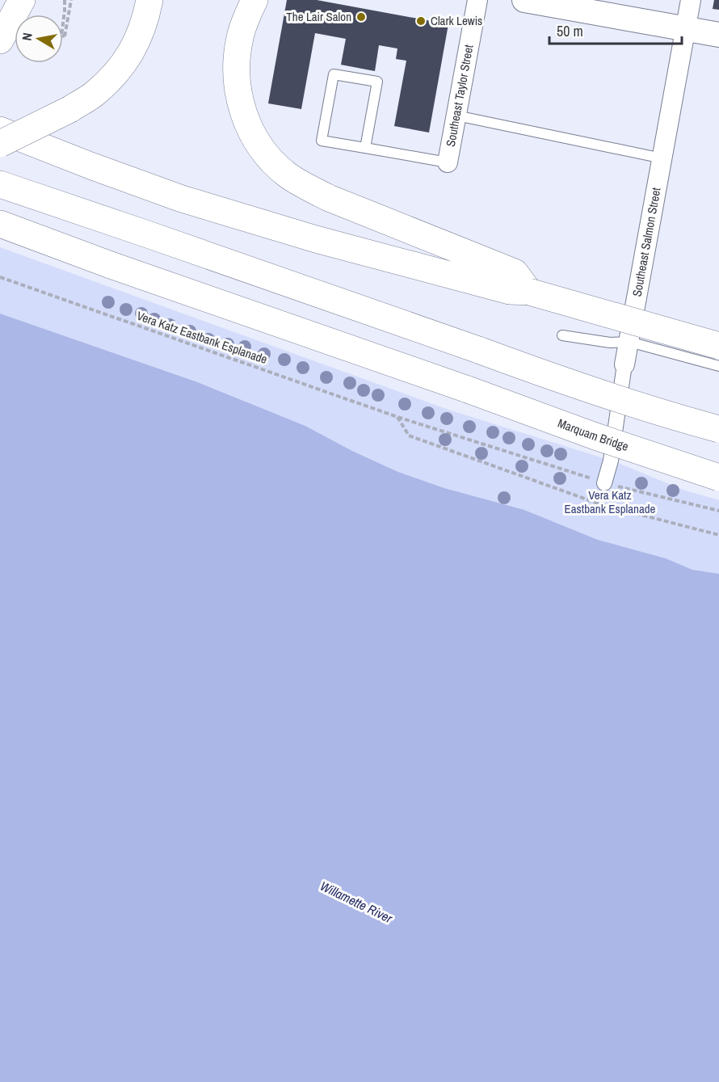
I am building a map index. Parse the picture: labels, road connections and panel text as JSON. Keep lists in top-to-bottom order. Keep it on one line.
{"streets":{"main road":["Marquam Bridge"],"street":["Southeast Taylor Street","Southeast Salmon Street"],"path":["Vera Katz Eastbank Esplanade"]},"crossings":[["Southeast Salmon Street","Vera Katz Eastbank Esplanade"]],"water":["Willamette River"],"parks":["Vera Katz Eastbank Esplanade"],"places":["The Lair Salon","Clark Lewis"],"scale_bar":"50 m","north":"left"}
